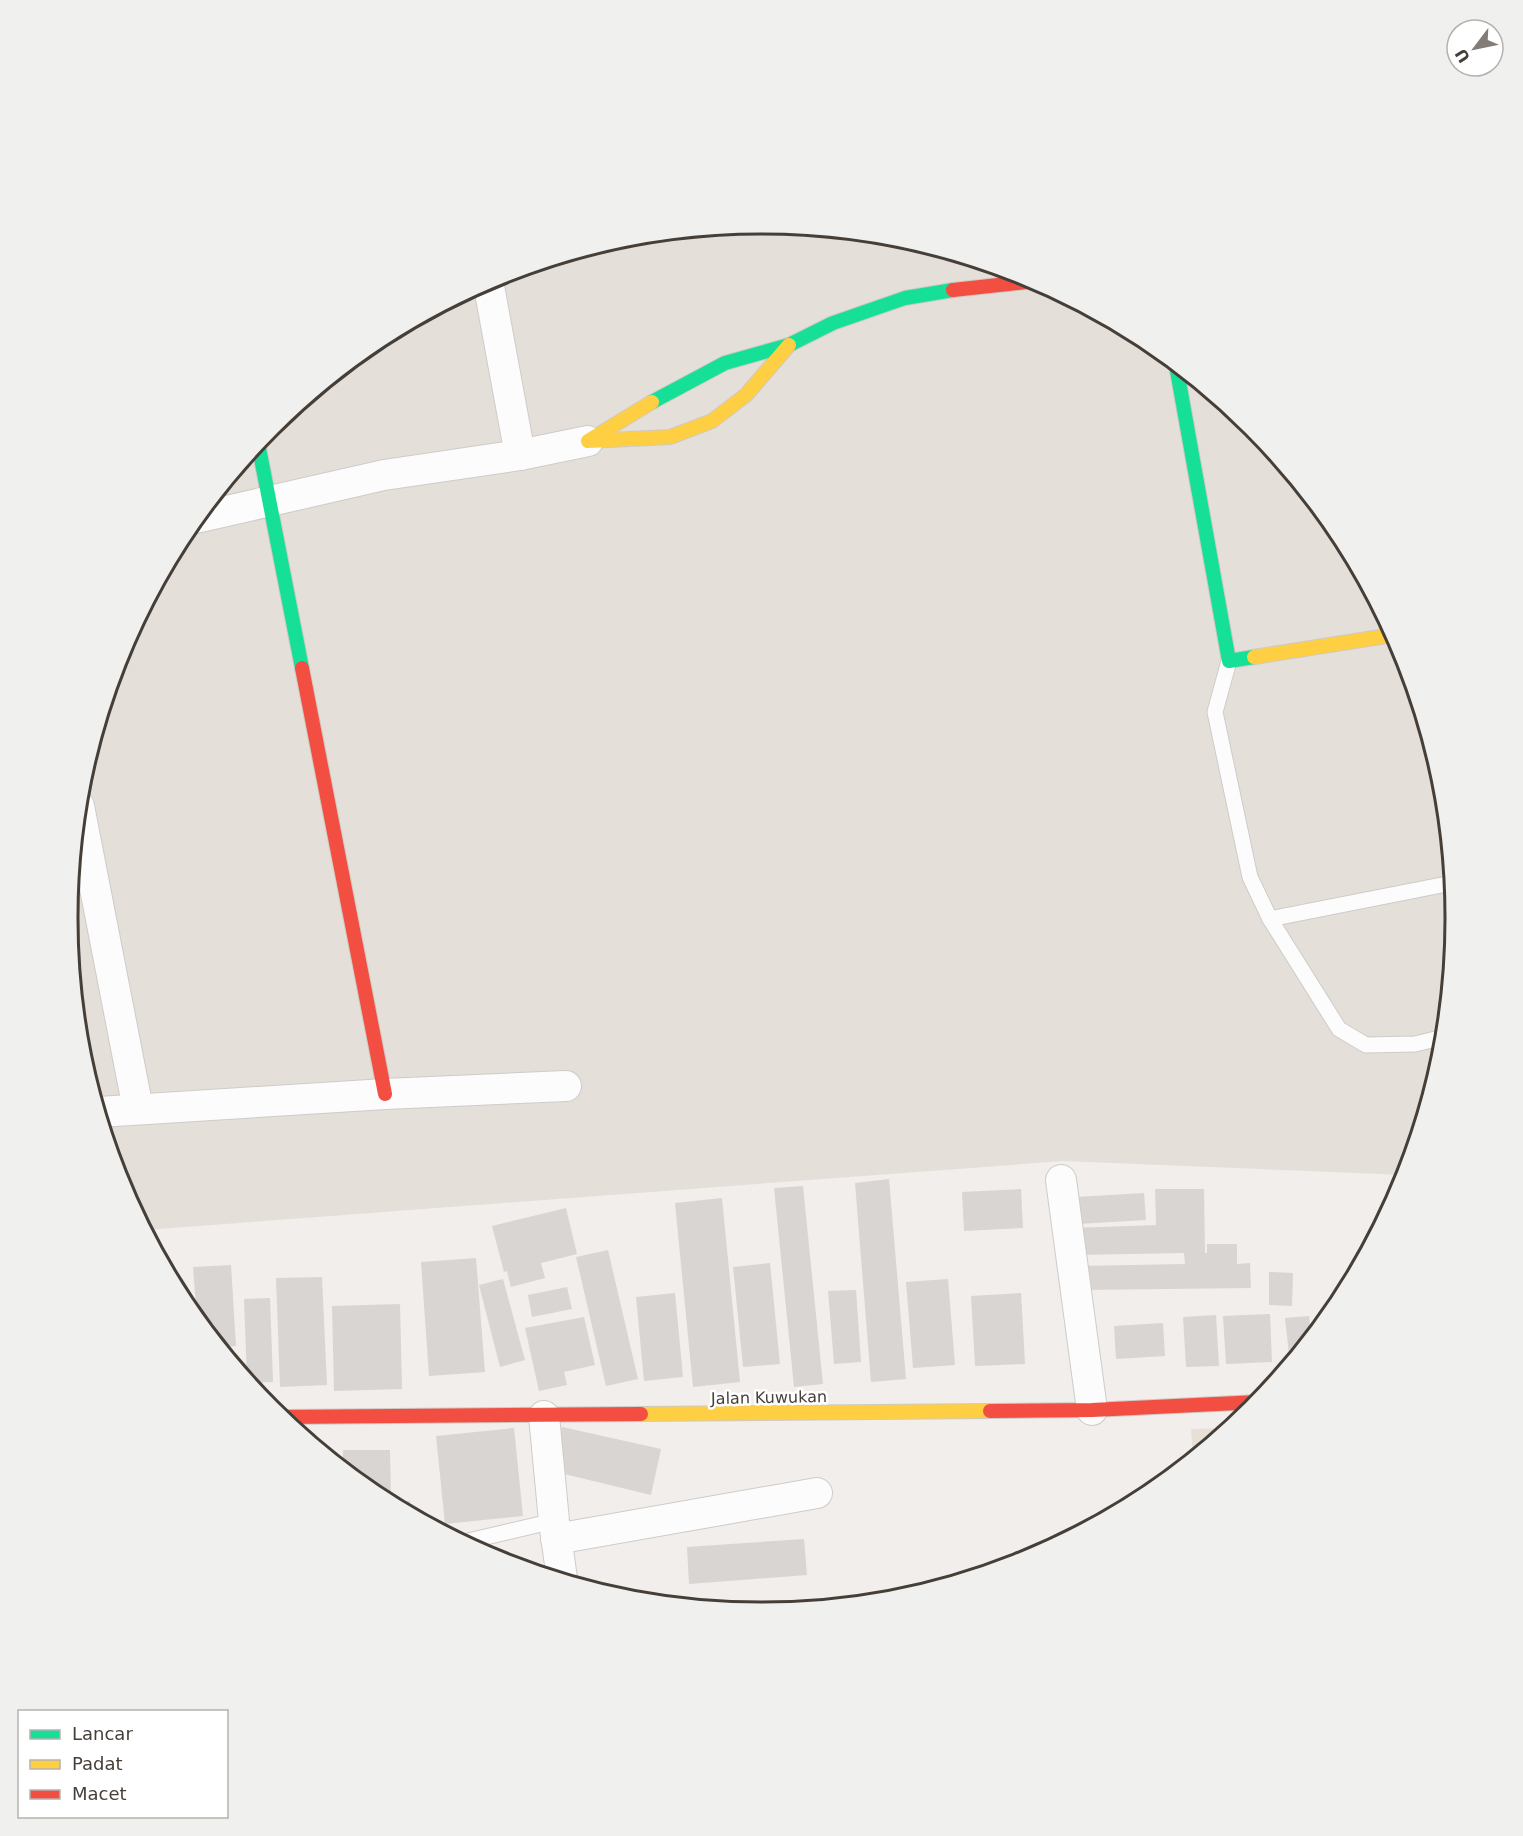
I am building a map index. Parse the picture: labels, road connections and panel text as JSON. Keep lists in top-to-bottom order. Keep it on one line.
{"streets":{"street":["Jalan Kuwukan"]},"legend":["Lancar","Padat","Macet"],"north":"bottom left"}
